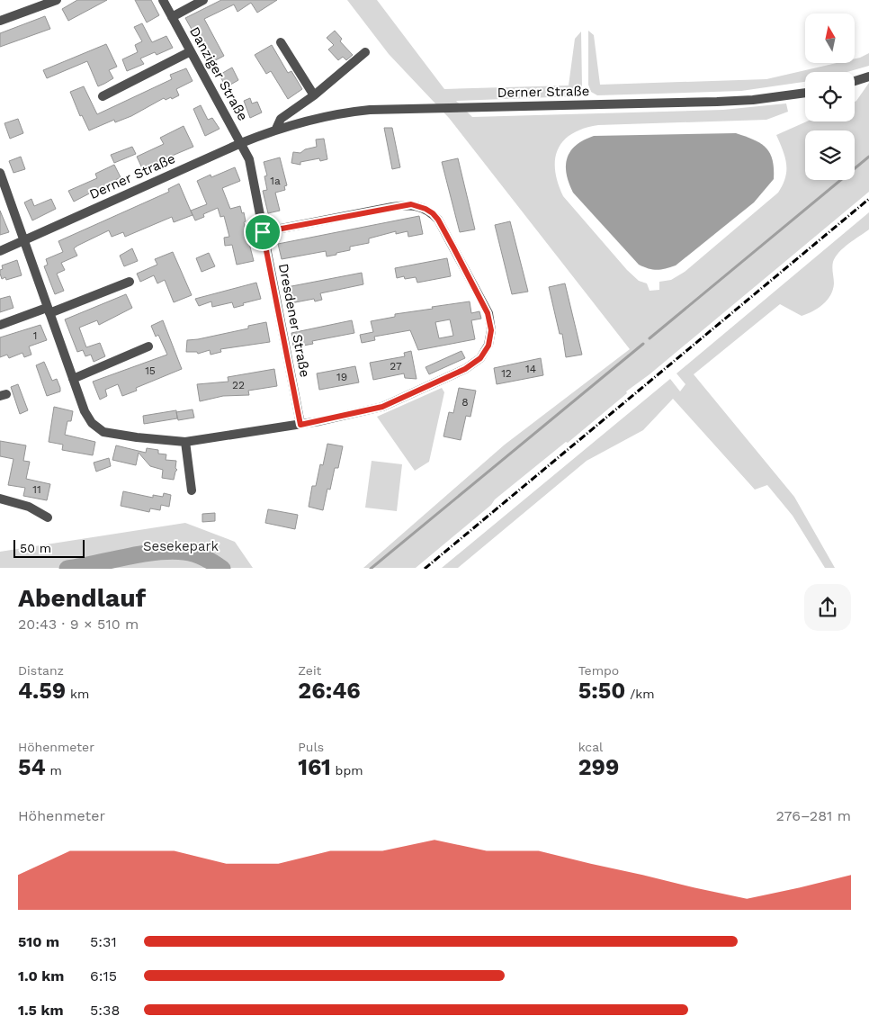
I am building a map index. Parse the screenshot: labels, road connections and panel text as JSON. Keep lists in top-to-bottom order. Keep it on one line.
{"streets":{"street":["Danziger Straße","Derner Straße","Dresdener Straße"]},"crossings":[["Danziger Straße","Derner Straße"],["Danziger Straße","Dresdener Straße"],["Derner Straße","Dresdener Straße"]],"parks":["Sesekepark"],"house_numbers":["1a","1","27","14","15","12","19","22","8","11"],"scale_bar":"50 m","north":"top","page":{"scale":"50 m","heading":["Abendlauf","20:43 · 9 × 510 m"],"stats":[["Distanz","4.59 km"],["Zeit","26:46"],["Tempo","5:50 /km"],["Höhenmeter","54 m"],["Puls","161 bpm"],["kcal","299"]],"chart":["Höhenmeter","276–281 m"],"list":[{"name":"510 m","note":"5:31"},{"name":"1.0 km","note":"6:15"},{"name":"1.5 km","note":"5:38"}]}}
